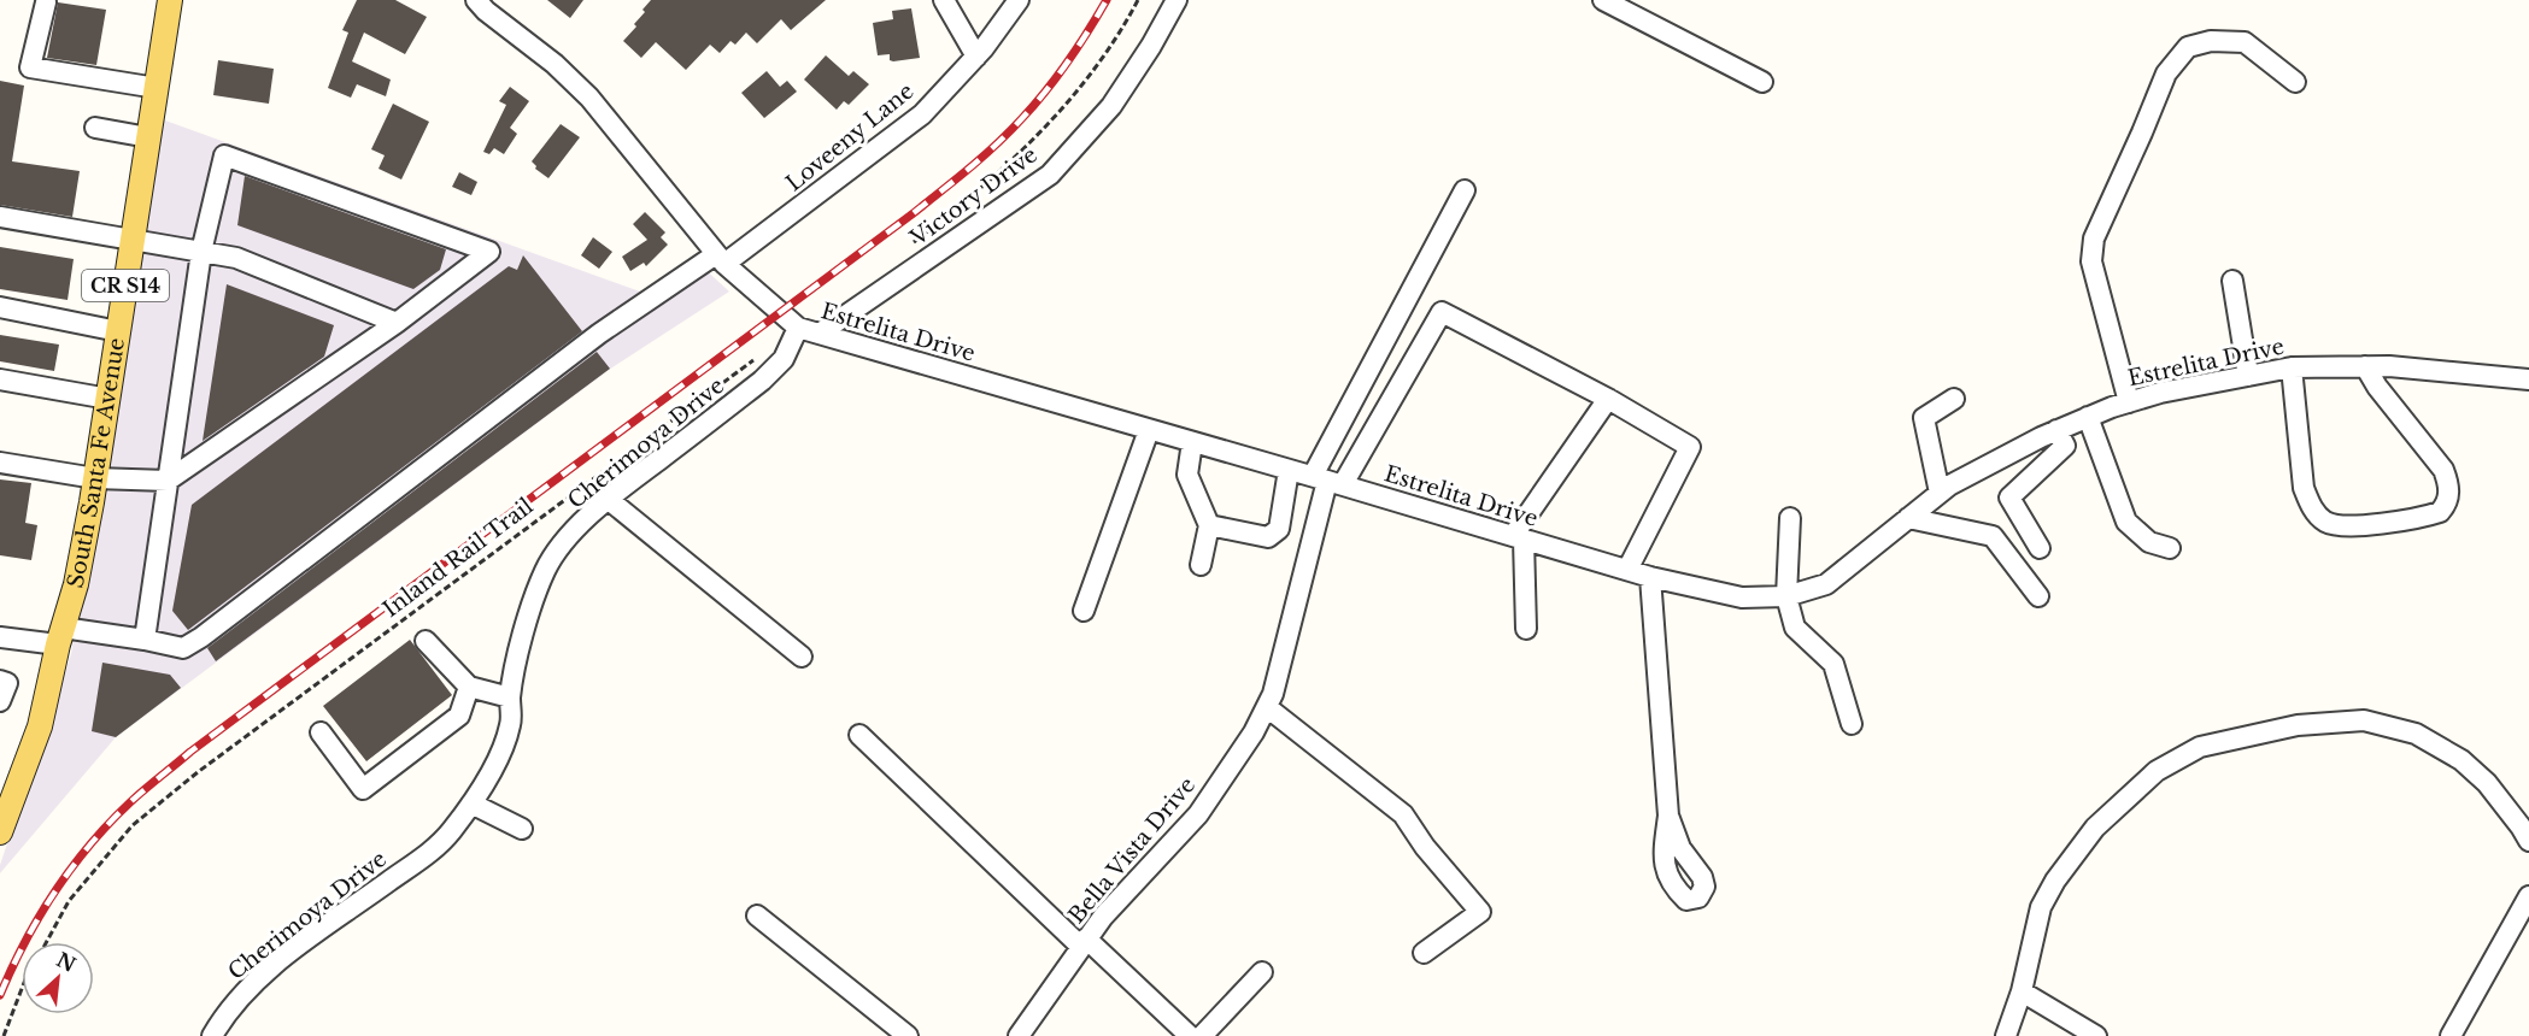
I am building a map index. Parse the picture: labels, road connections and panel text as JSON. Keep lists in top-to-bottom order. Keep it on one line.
{"streets":{"main road":["CR S14","South Santa Fe Avenue"],"street":["Loveeny Lane","Victory Drive","Estrelita Drive","Cherimoya Drive","Bella Vista Drive"],"path":["Inland Rail Trail"]},"crossings":[["Loveeny Lane","Estrelita Drive"],["Loveeny Lane","South Santa Fe Avenue"],["Victory Drive","Estrelita Drive"],["Estrelita Drive","Cherimoya Drive"],["Estrelita Drive","Bella Vista Drive"]],"north":"top right"}
